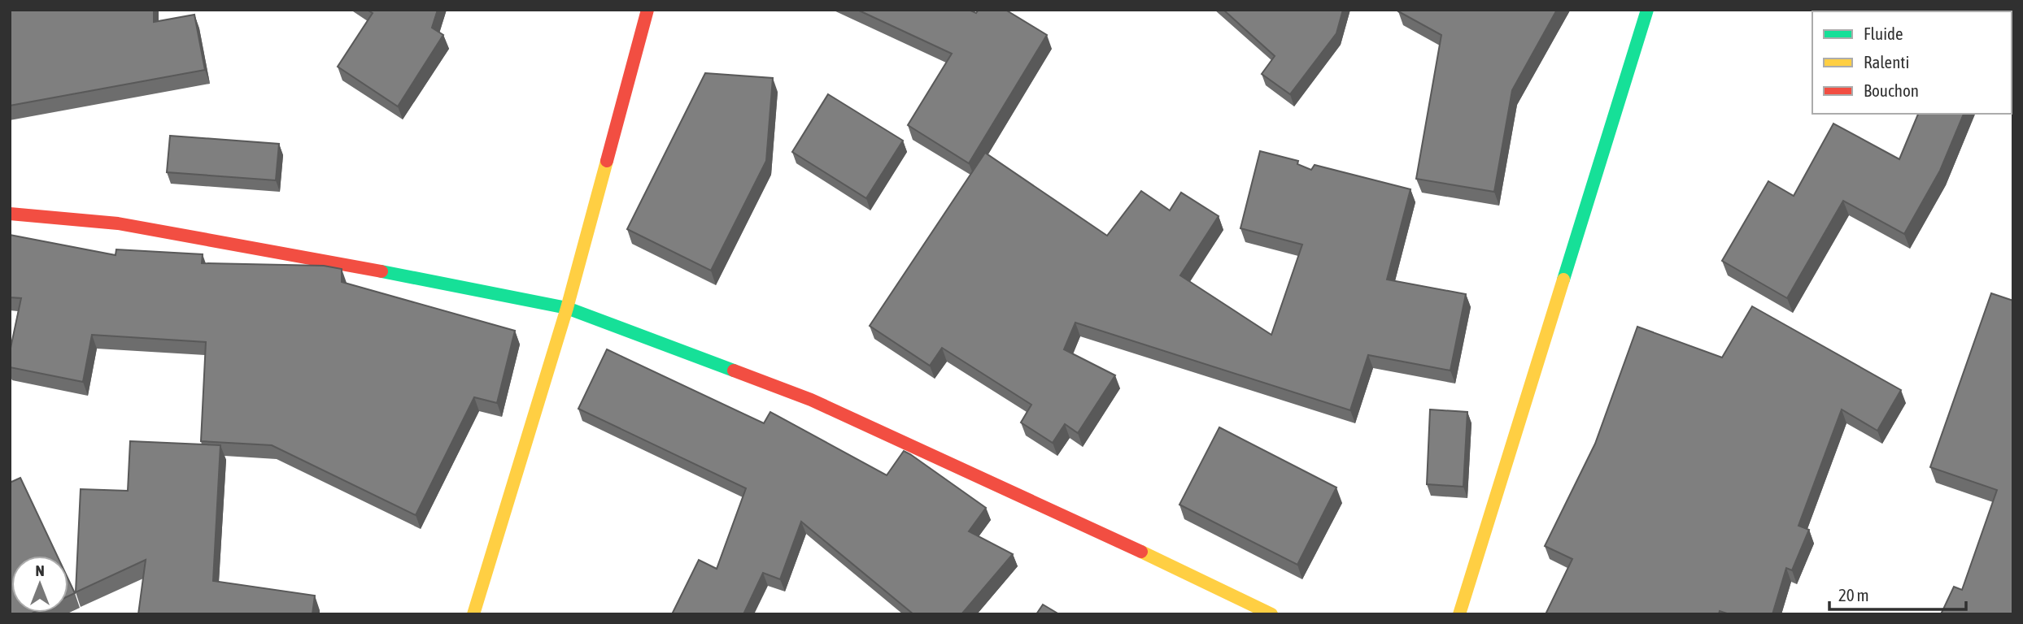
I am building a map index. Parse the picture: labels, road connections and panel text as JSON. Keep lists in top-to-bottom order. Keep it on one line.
{"legend":["Fluide","Ralenti","Bouchon"],"scale_bar":"20 m","north":"top"}
